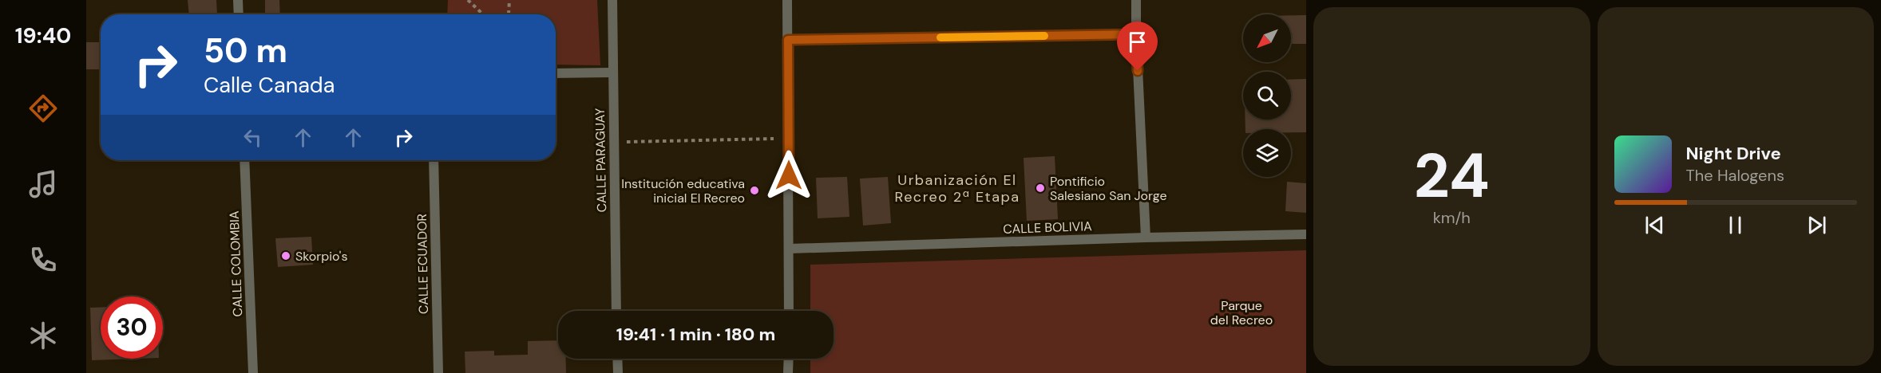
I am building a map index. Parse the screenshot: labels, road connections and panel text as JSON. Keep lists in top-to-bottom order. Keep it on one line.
{"streets":{"street":["CALLE PARAGUAY","CALLE BOLIVIA","CALLE COLOMBIA","CALLE ECUADOR"]},"districts":["Urbanización El Recreo 2ª Etapa"],"parks":["Parque del Recreo"],"places":["Pontificio Salesiano San Jorge","Institución educativa inicial El Recreo","Skorpio's"],"north":"bottom left","page":{"tabs":"19:40","tile":["24","km/h"],"turn":["50 m","Calle Canada"],"song":["Night Drive","The Halogens"],"limit":"30","trip":"19:41 · 1 min · 180 m"}}
